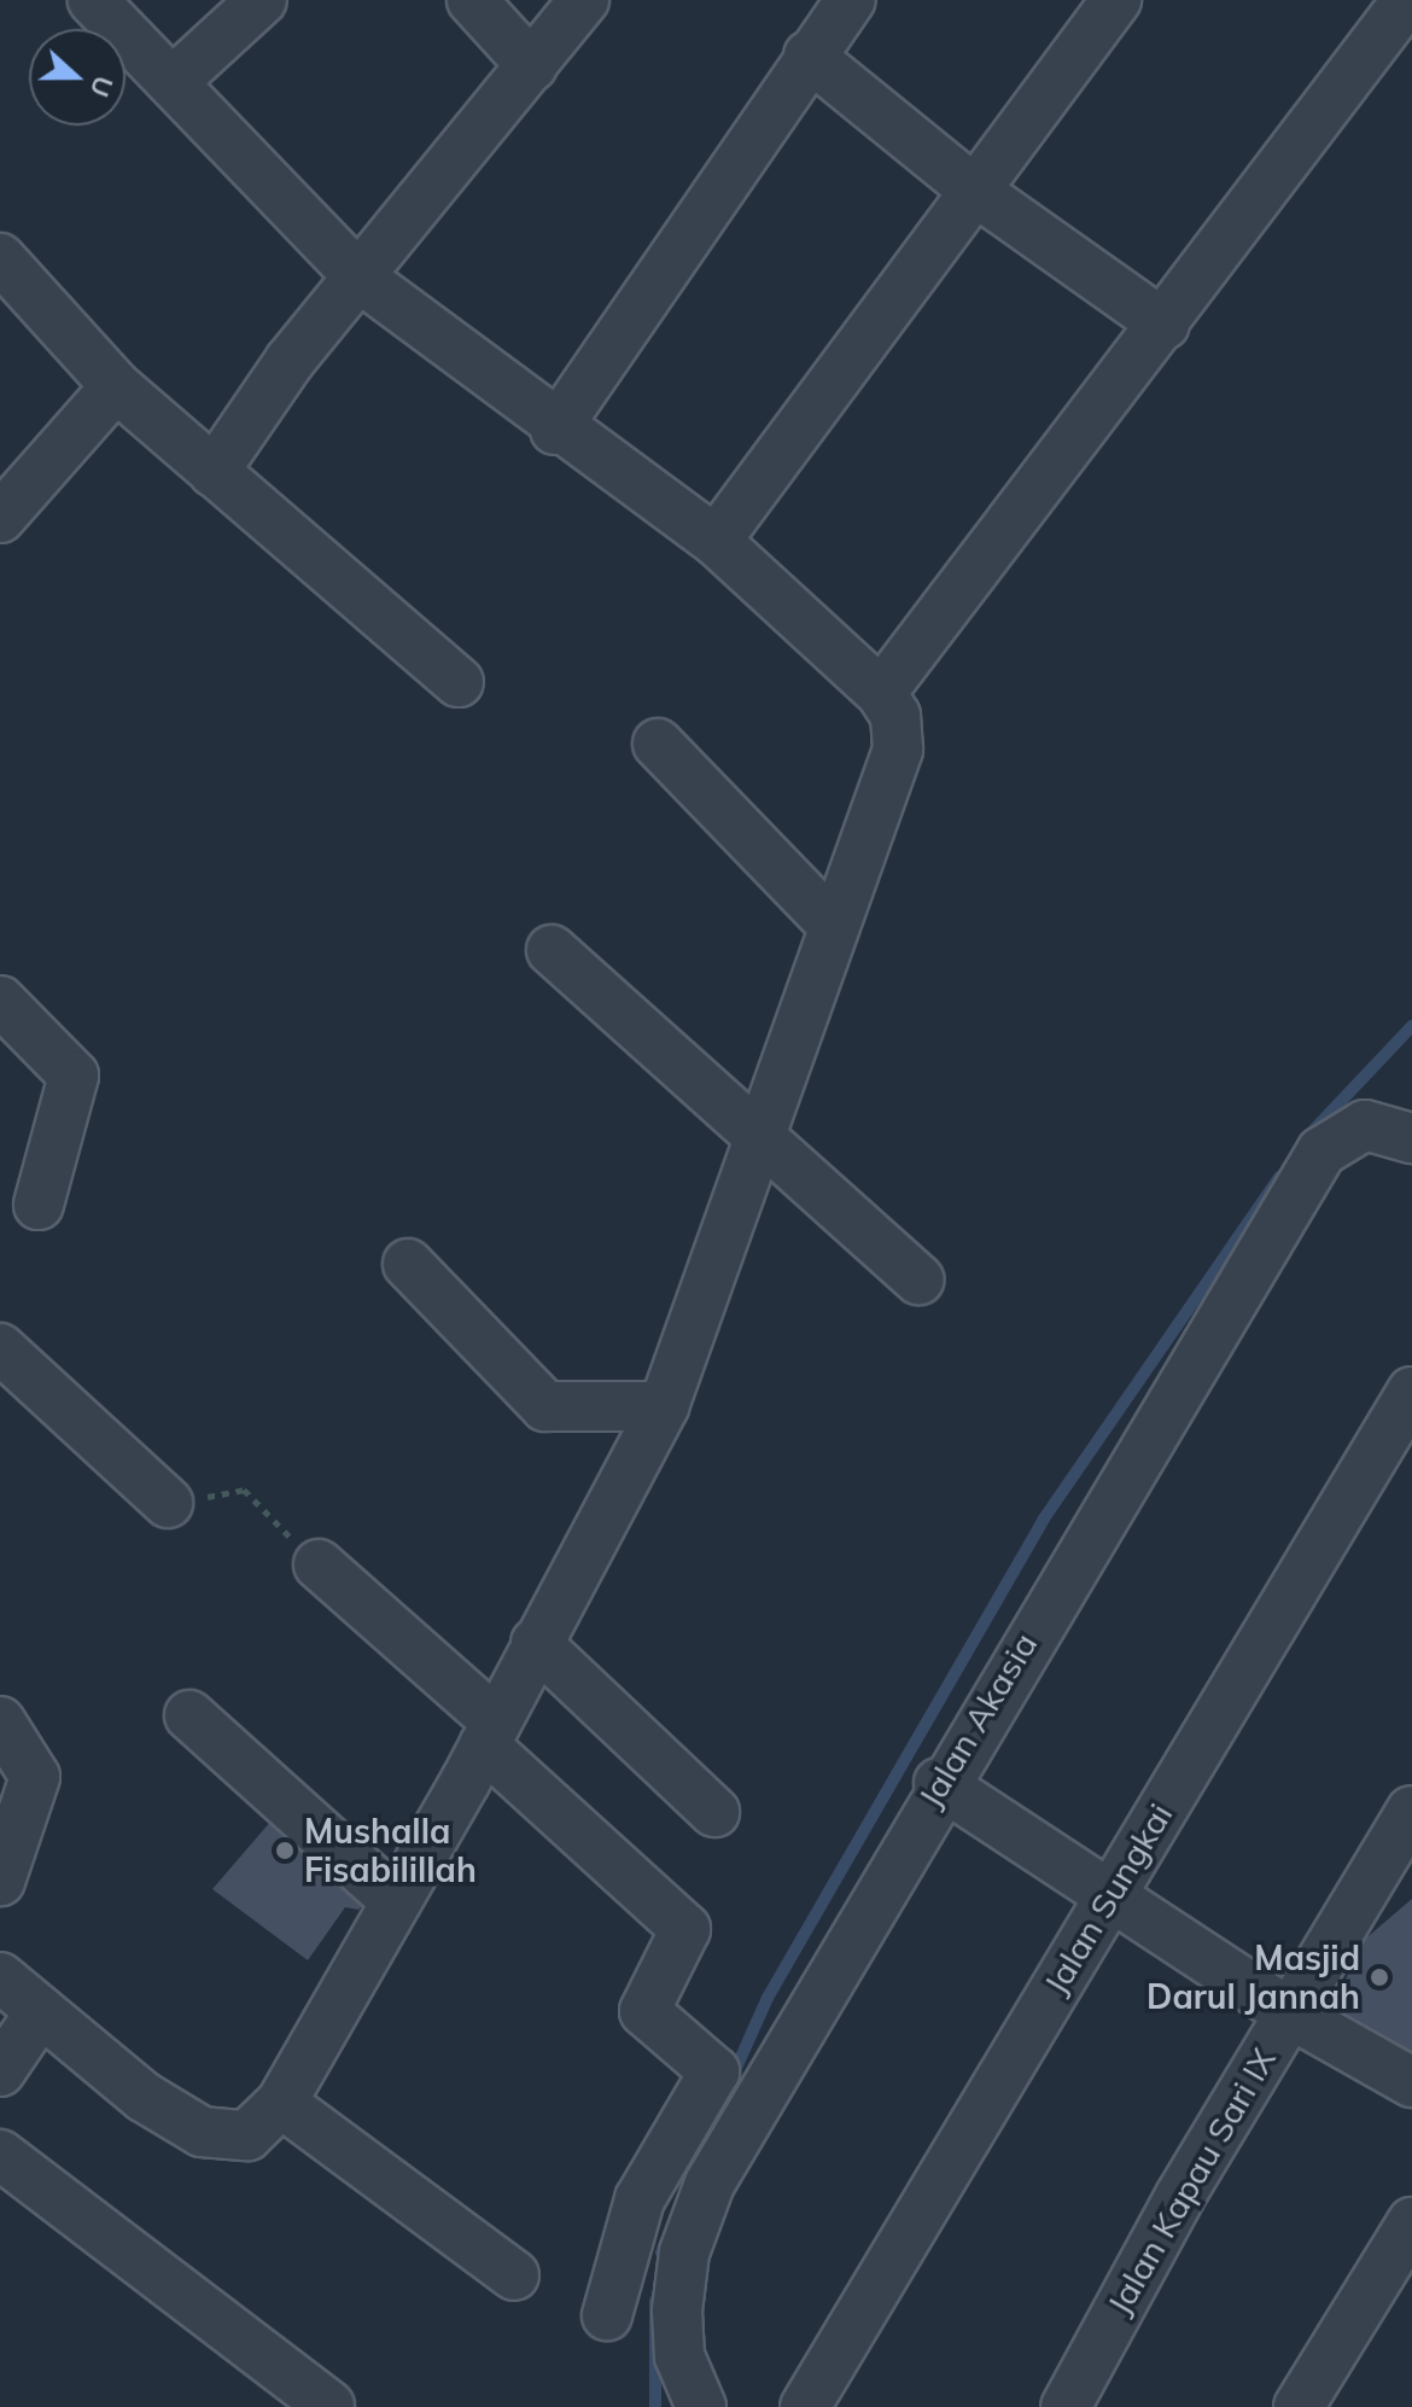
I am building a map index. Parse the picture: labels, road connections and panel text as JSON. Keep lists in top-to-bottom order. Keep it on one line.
{"streets":{"street":["Jalan Akasia","Jalan Sungkai","Jalan Kapau Sari IX"]},"places":["Mushalla Fisabilillah","Masjid Darul Jannah"],"north":"right"}
